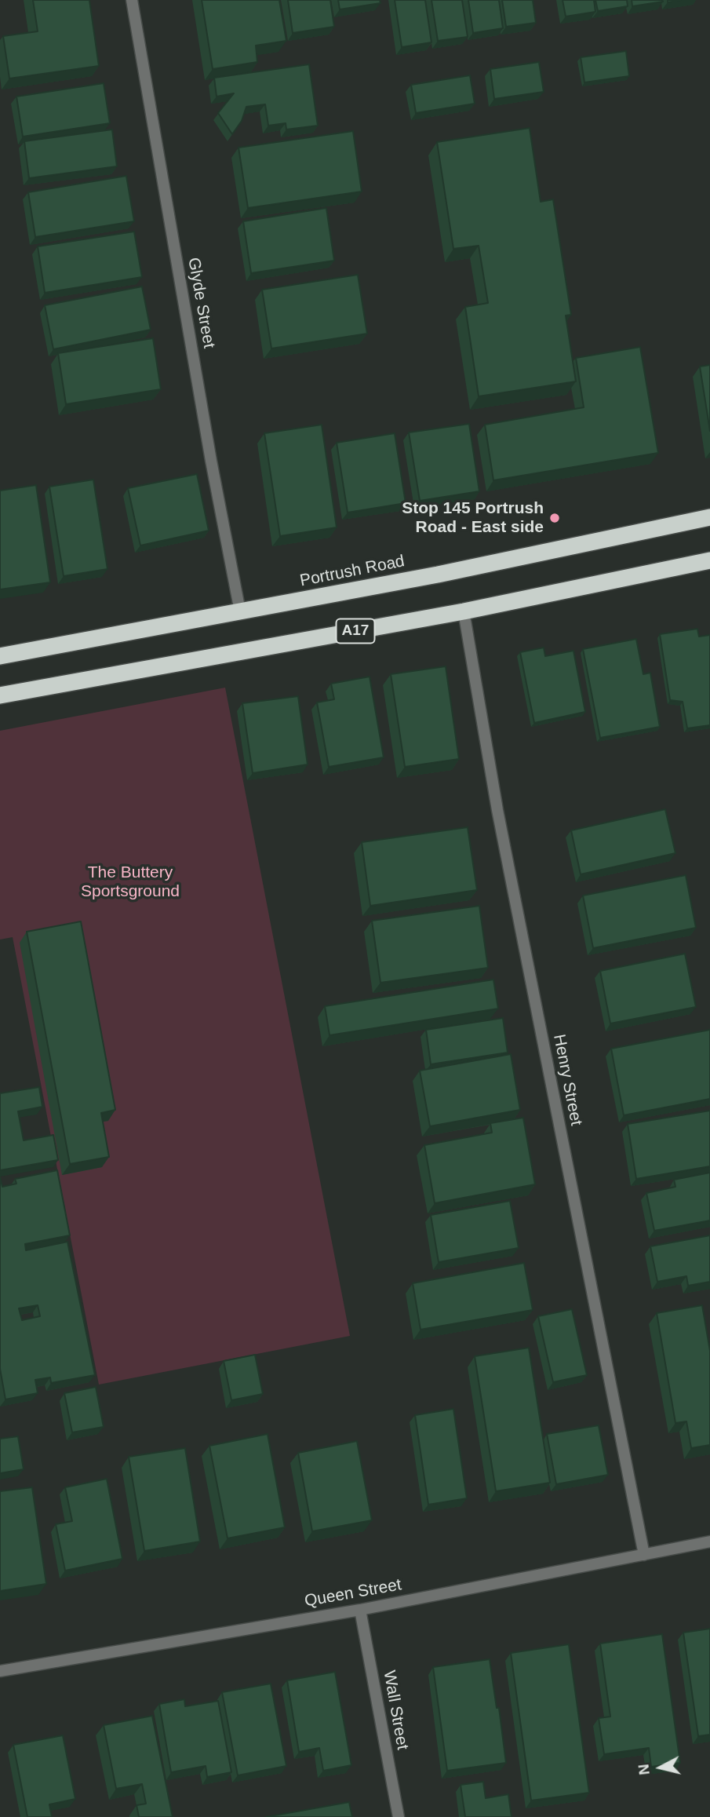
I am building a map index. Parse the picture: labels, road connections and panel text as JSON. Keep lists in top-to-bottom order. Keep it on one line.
{"streets":{"highway":["Portrush Road","A17"],"street":["Glyde Street","Henry Street","Queen Street","Wall Street"]},"crossings":[["Glyde Street","Portrush Road"],["A17","Henry Street"],["Henry Street","Queen Street"],["Queen Street","Wall Street"]],"parks":["The Buttery Sportsground"],"places":["Stop 145 Portrush Road - East side"],"north":"left"}
